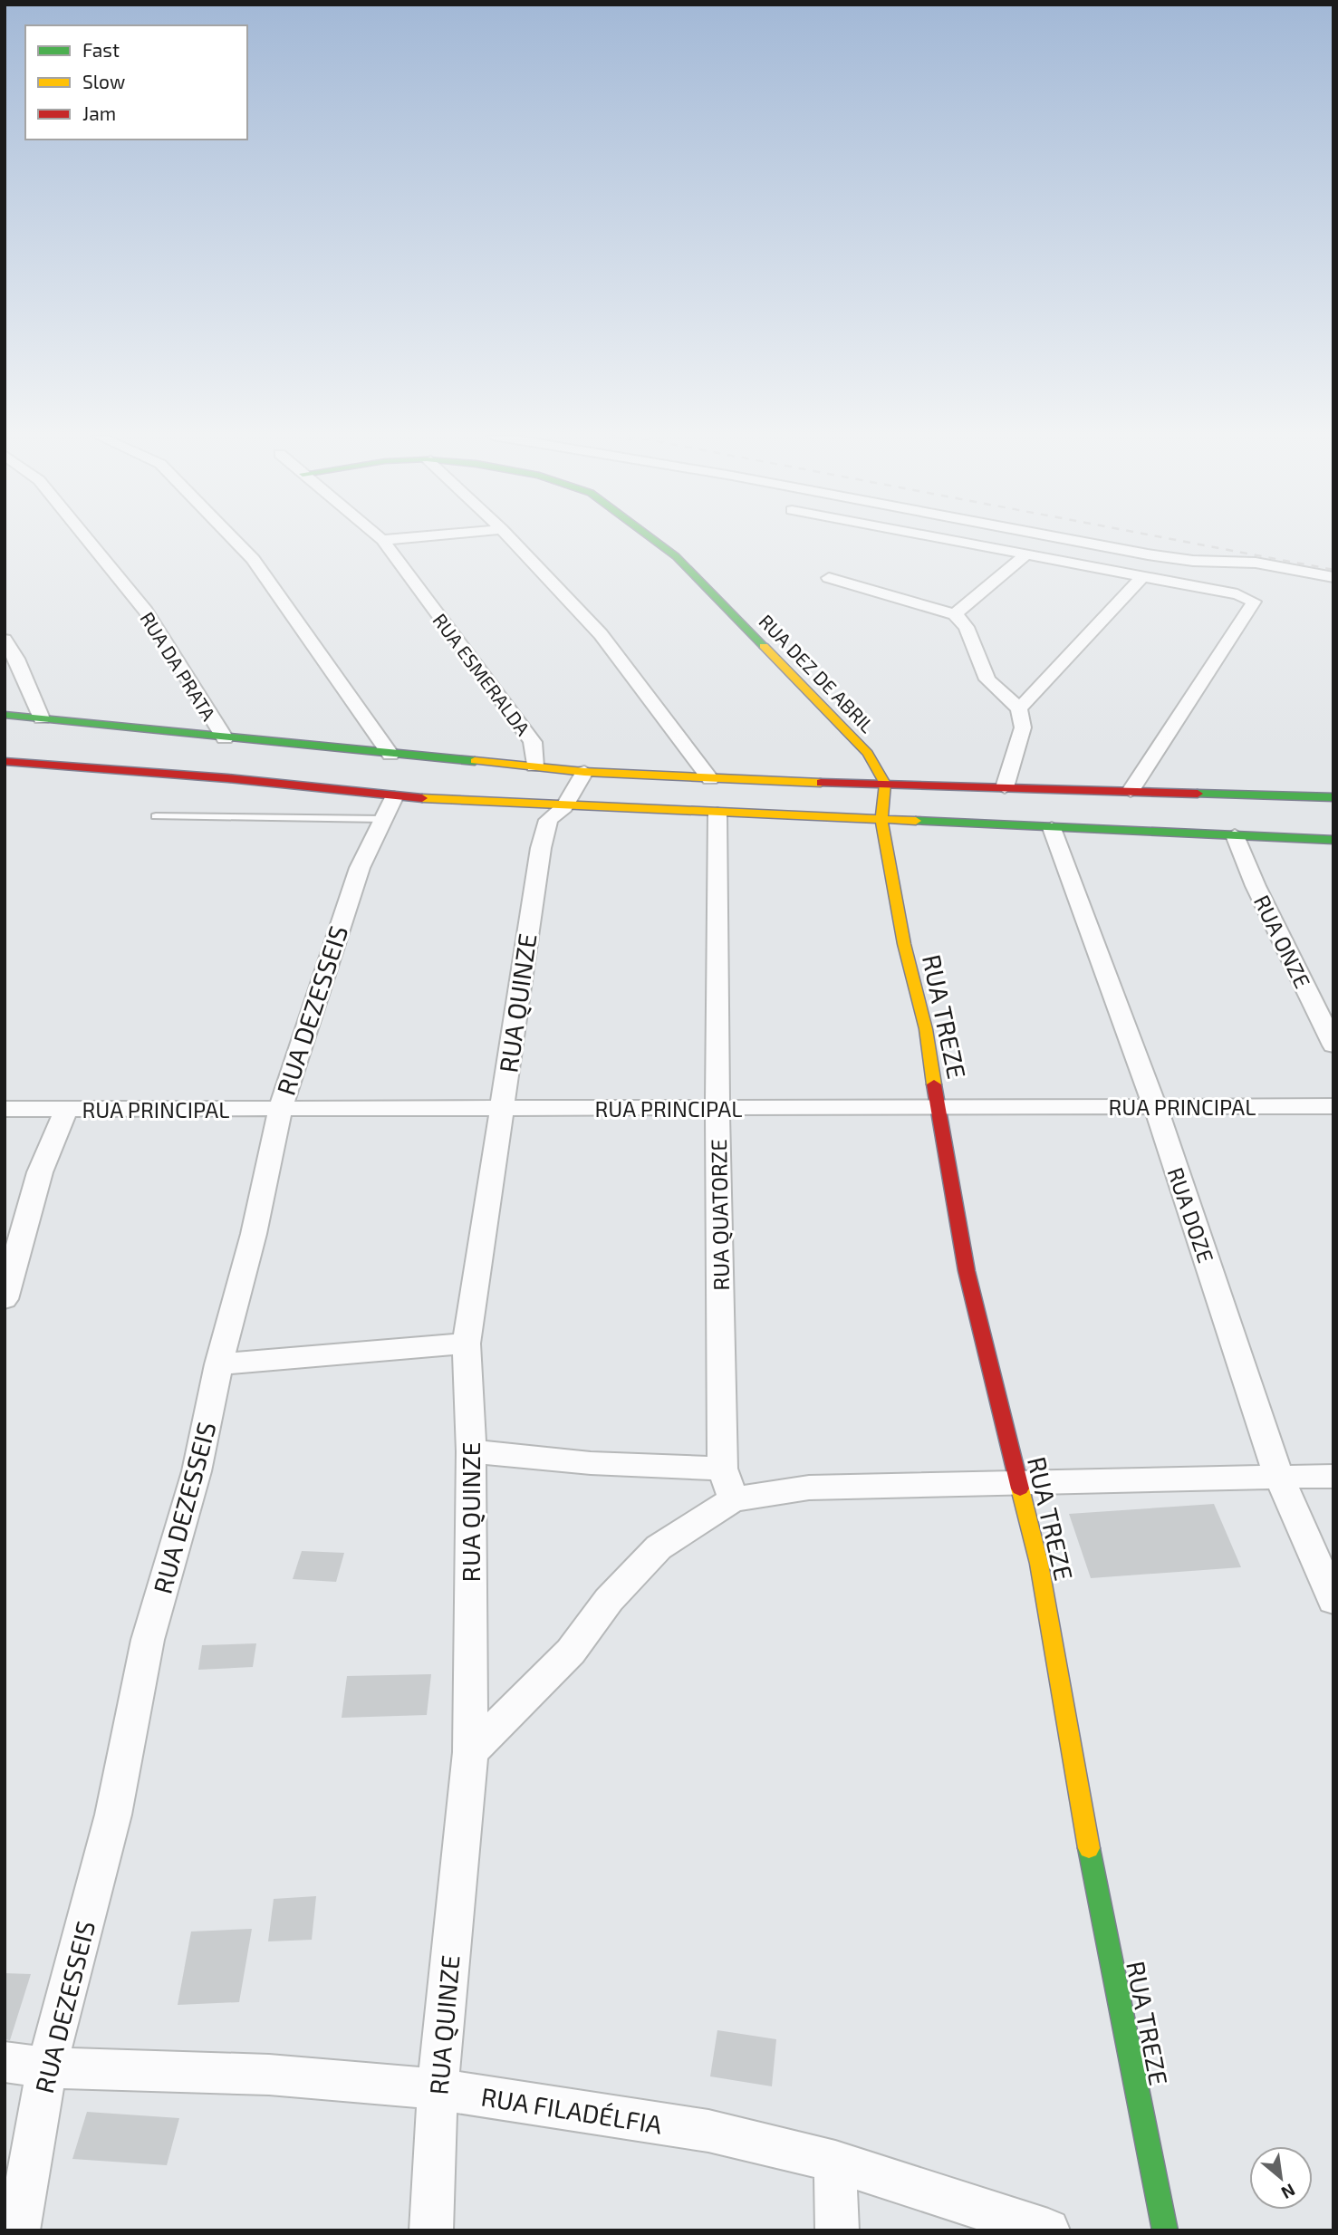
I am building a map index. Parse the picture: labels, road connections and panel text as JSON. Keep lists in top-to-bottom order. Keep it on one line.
{"streets":{"street":["RUA DA PRATA","RUA DEZ DE ABRIL","RUA ESMERALDA","RUA ONZE","RUA QUINZE","RUA DEZESSEIS","RUA TREZE","RUA PRINCIPAL","RUA QUATORZE","RUA DOZE","RUA FILADÉLFIA"]},"crossings":[["RUA QUINZE","RUA PRINCIPAL"],["RUA QUINZE","RUA FILADÉLFIA"],["RUA DEZESSEIS","RUA PRINCIPAL"],["RUA DEZESSEIS","RUA FILADÉLFIA"],["RUA TREZE","RUA PRINCIPAL"],["RUA PRINCIPAL","RUA QUATORZE"],["RUA PRINCIPAL","RUA DOZE"]],"legend":["Fast","Slow","Jam"],"north":"bottom right"}
